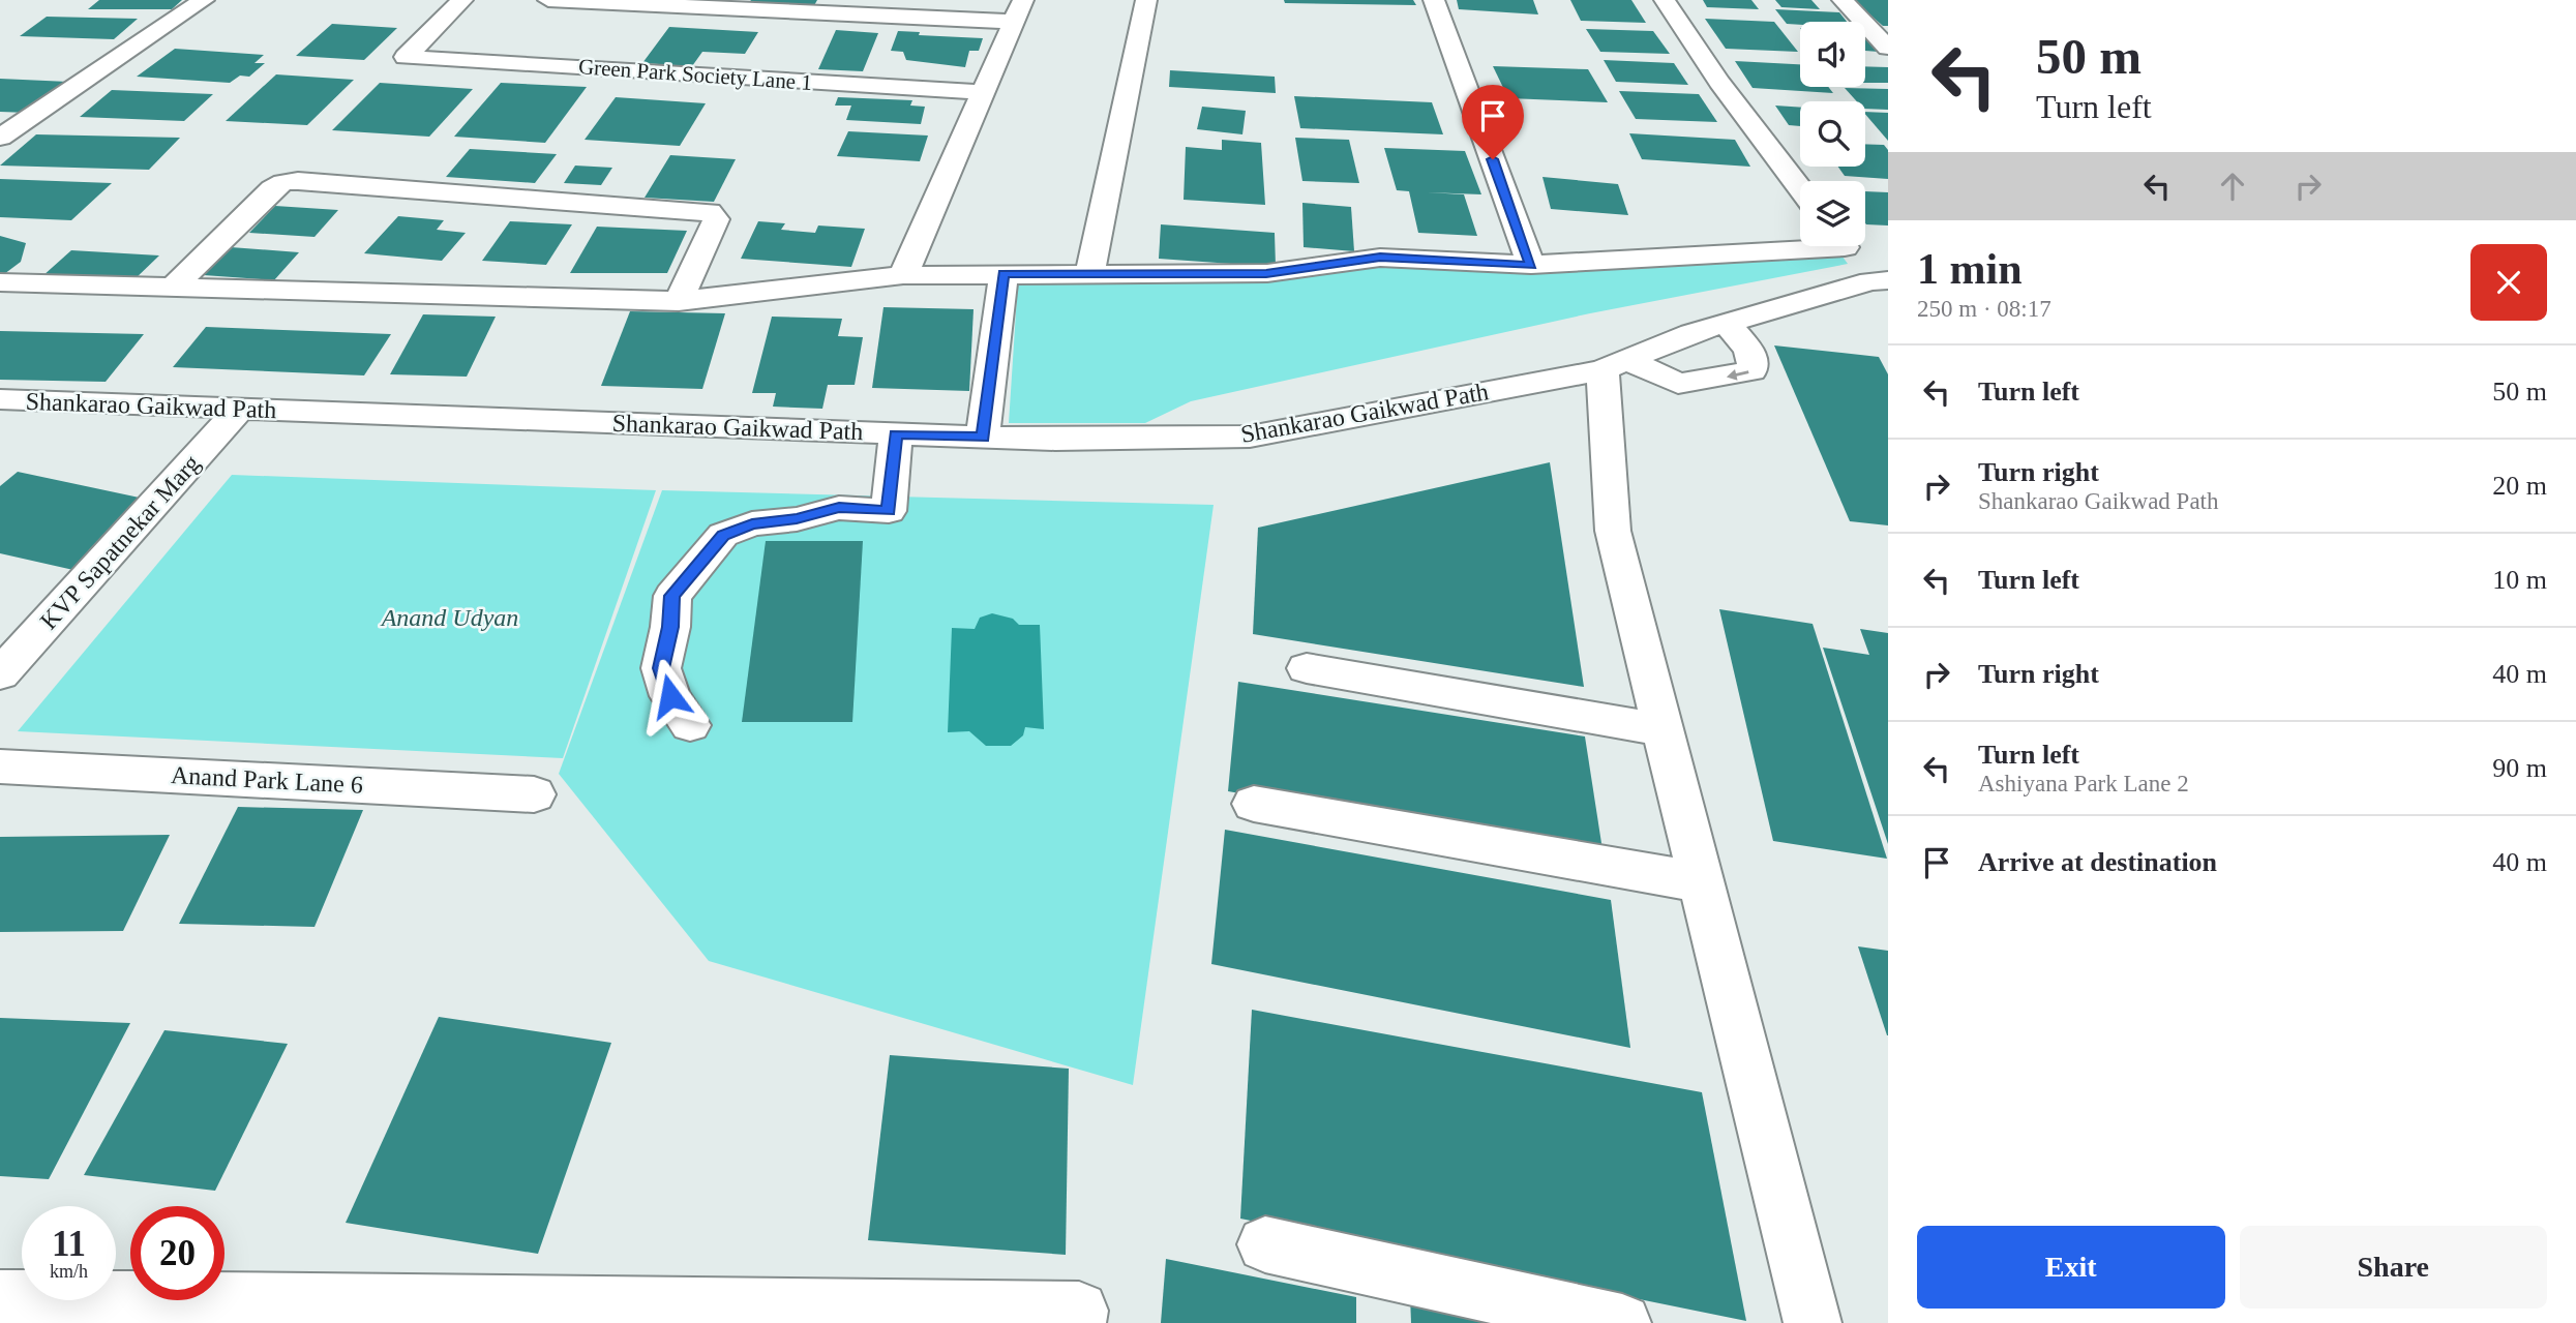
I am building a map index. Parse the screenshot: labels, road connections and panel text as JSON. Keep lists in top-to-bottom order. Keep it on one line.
{"streets":{"street":["Green Park Society Lane 1","Shankarao Gaikwad Path","KVP Sapatnekar Marg","Anand Park Lane 6"]},"crossings":[["Shankarao Gaikwad Path","KVP Sapatnekar Marg"]],"parks":["Anand Udyan"],"page":{"turn":["50 m","Turn left"],"heading":["1 min","250 m · 08:17"],"list":[{"name":"Turn left","value":"50 m"},{"name":"Turn right","note":"Shankarao Gaikwad Path","value":"20 m"},{"name":"Turn left","value":"10 m"},{"name":"Turn right","value":"40 m"},{"name":"Turn left","note":"Ashiyana Park Lane 2","value":"90 m"},{"name":"Arrive at destination","value":"40 m"}],"speed":"11 km/h","limit":"20","buttons":["Exit","Share"]}}
